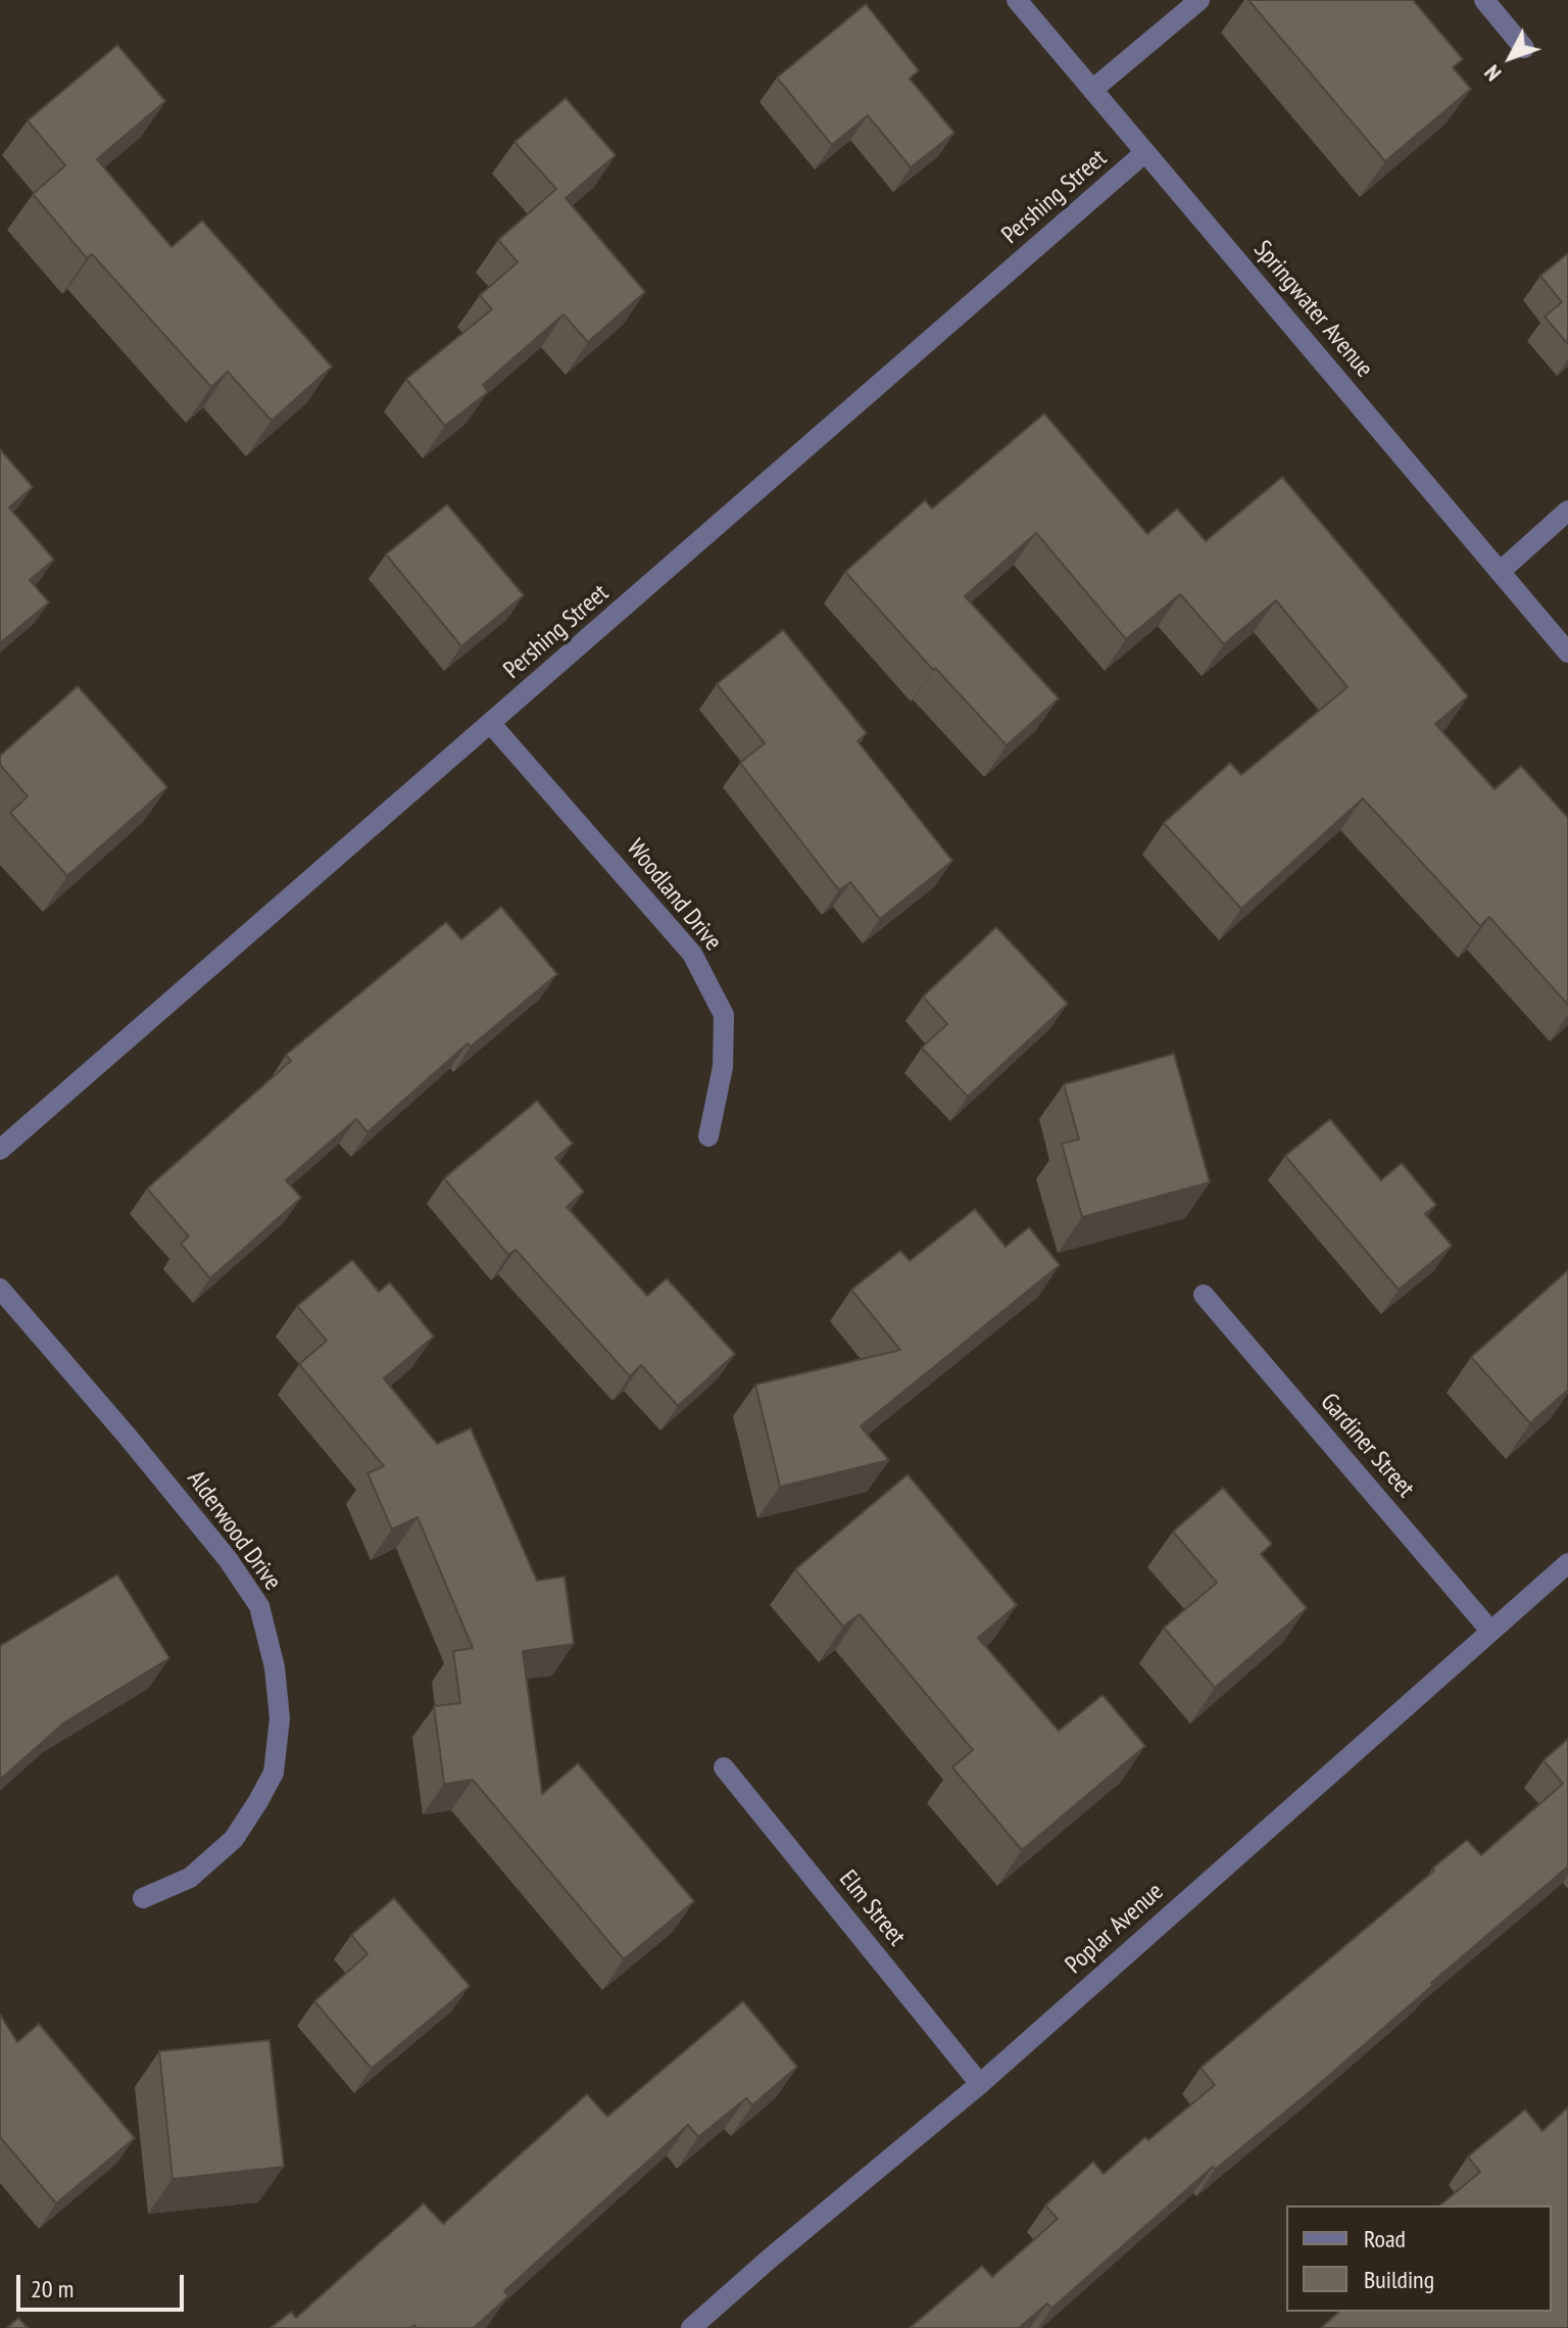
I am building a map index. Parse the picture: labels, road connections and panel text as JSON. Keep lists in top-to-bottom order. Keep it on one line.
{"streets":{"street":["Pershing Street","Springwater Avenue","Woodland Drive","Gardiner Street","Alderwood Drive","Elm Street","Poplar Avenue"]},"crossings":[["Pershing Street","Springwater Avenue"],["Pershing Street","Woodland Drive"],["Gardiner Street","Poplar Avenue"],["Elm Street","Poplar Avenue"]],"legend":["Road","Building"],"scale_bar":"20 m","north":"bottom left"}
